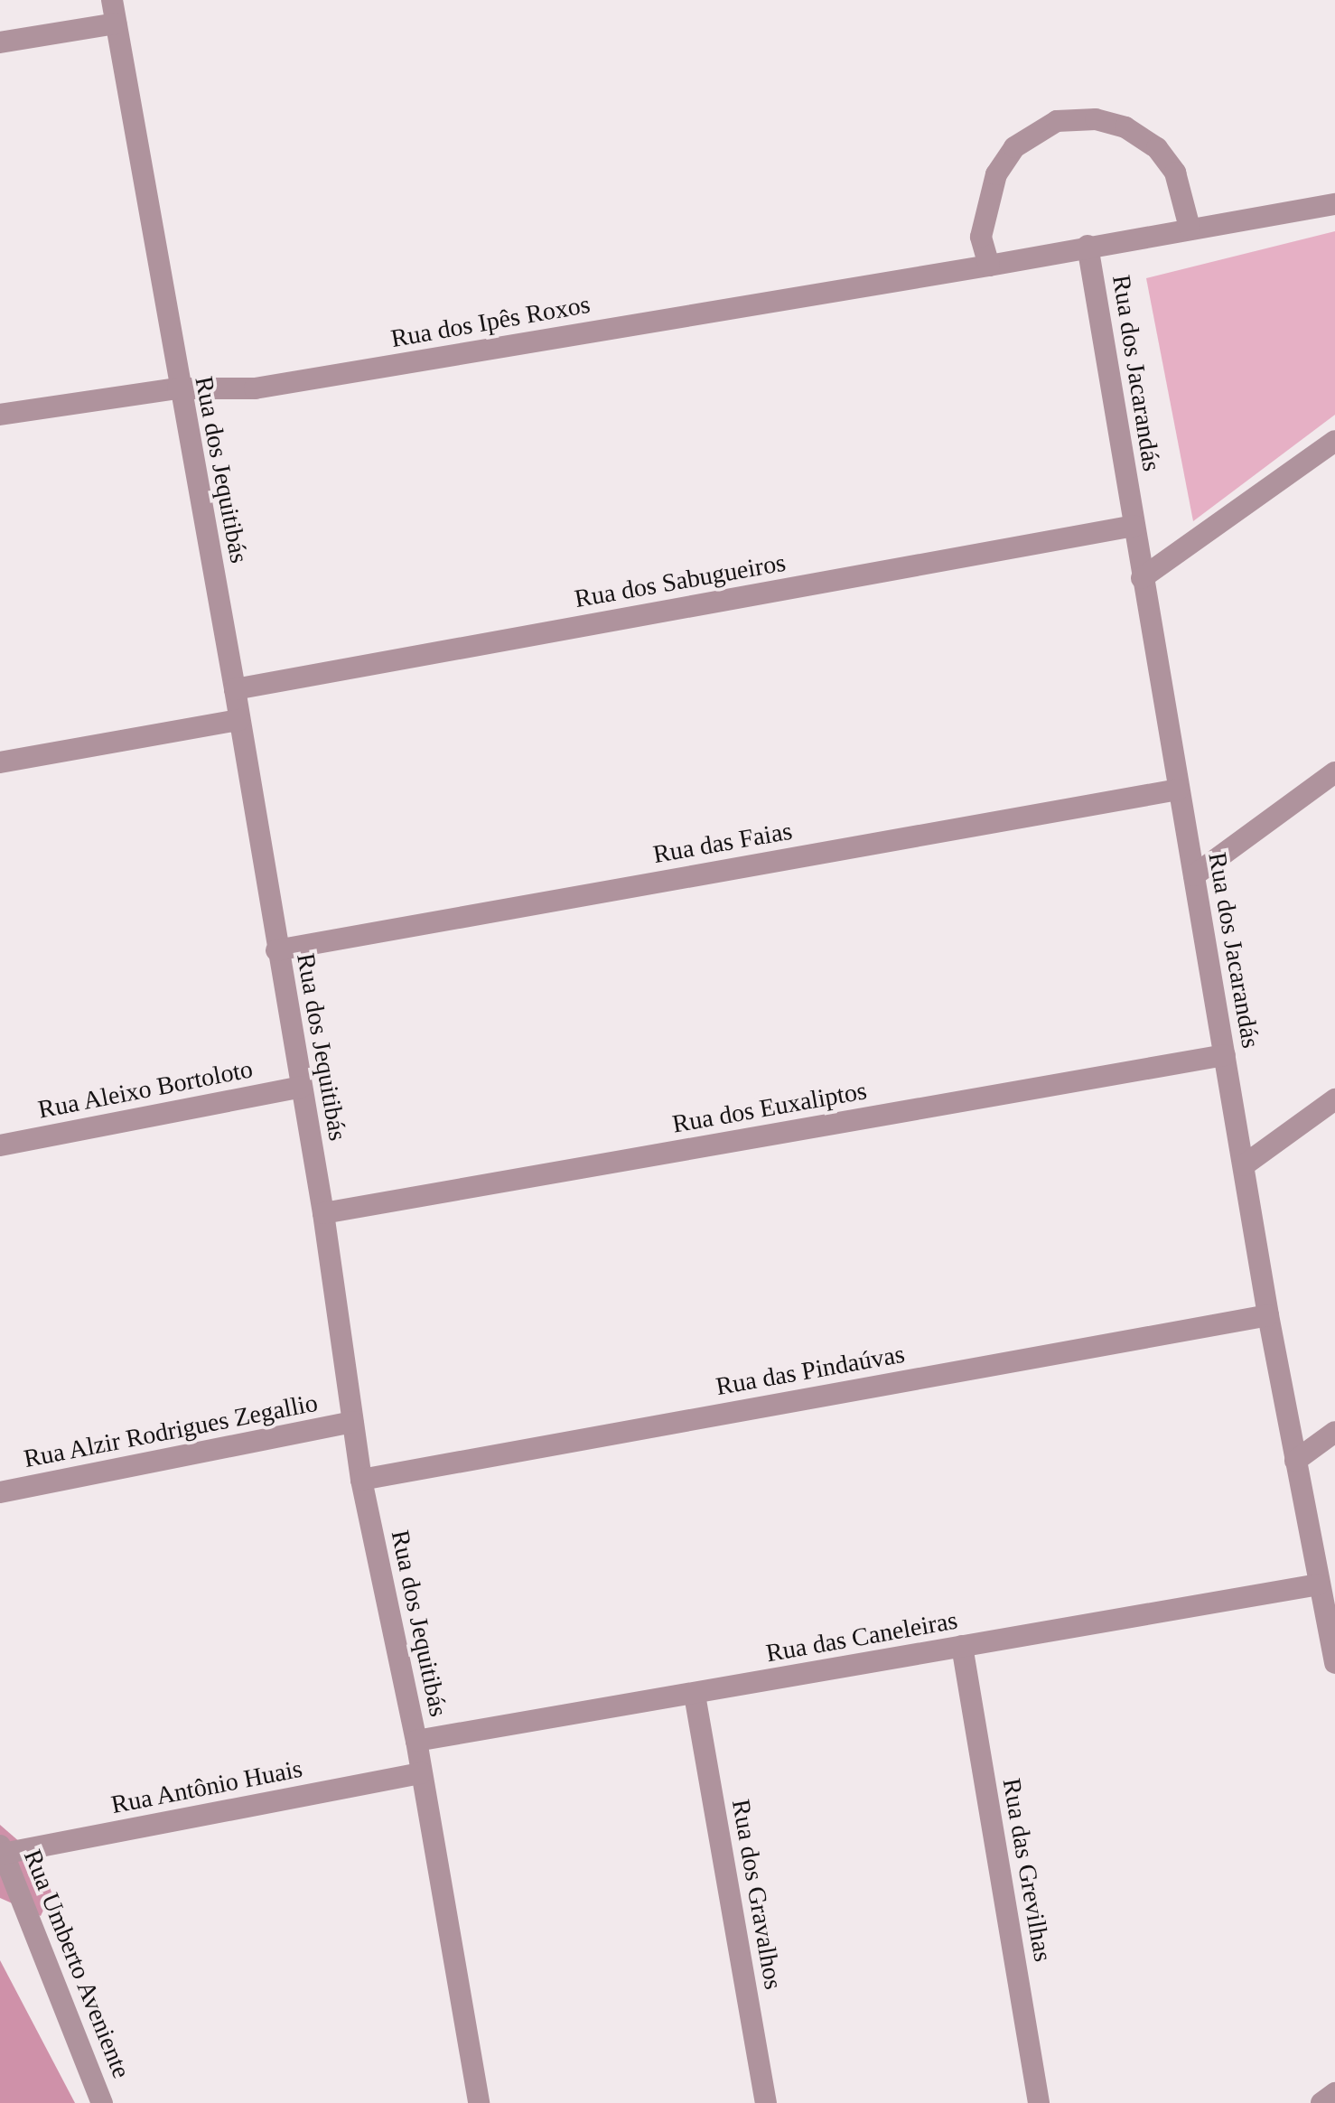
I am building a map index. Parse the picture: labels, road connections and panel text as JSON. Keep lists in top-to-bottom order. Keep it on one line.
{"streets":{"street":["Rua dos Ipês Roxos","Rua dos Jacarandás","Rua dos Jequitibás","Rua dos Sabugueiros","Rua das Faias","Rua Aleixo Bortoloto","Rua dos Euxaliptos","Rua das Pindaúvas","Rua Alzir Rodrigues Zegallio","Rua das Caneleiras","Rua Antônio Huais","Rua das Grevilhas","Rua dos Gravalhos","Rua Umberto Aveniente"]},"crossings":[["Rua dos Ipês Roxos","Rua dos Jacarandás"],["Rua dos Ipês Roxos","Rua dos Jequitibás"],["Rua dos Jacarandás","Rua dos Sabugueiros"],["Rua dos Jacarandás","Rua das Faias"],["Rua dos Jacarandás","Rua dos Euxaliptos"],["Rua dos Jacarandás","Rua das Pindaúvas"],["Rua dos Jacarandás","Rua das Caneleiras"],["Rua dos Jequitibás","Rua dos Sabugueiros"],["Rua dos Jequitibás","Rua das Faias"],["Rua dos Jequitibás","Rua Aleixo Bortoloto"],["Rua dos Jequitibás","Rua dos Euxaliptos"],["Rua dos Jequitibás","Rua das Pindaúvas"],["Rua dos Jequitibás","Rua Alzir Rodrigues Zegallio"],["Rua dos Jequitibás","Rua das Caneleiras"],["Rua dos Jequitibás","Rua Antônio Huais"],["Rua das Caneleiras","Rua das Grevilhas"],["Rua das Caneleiras","Rua dos Gravalhos"],["Rua Antônio Huais","Rua Umberto Aveniente"]]}
